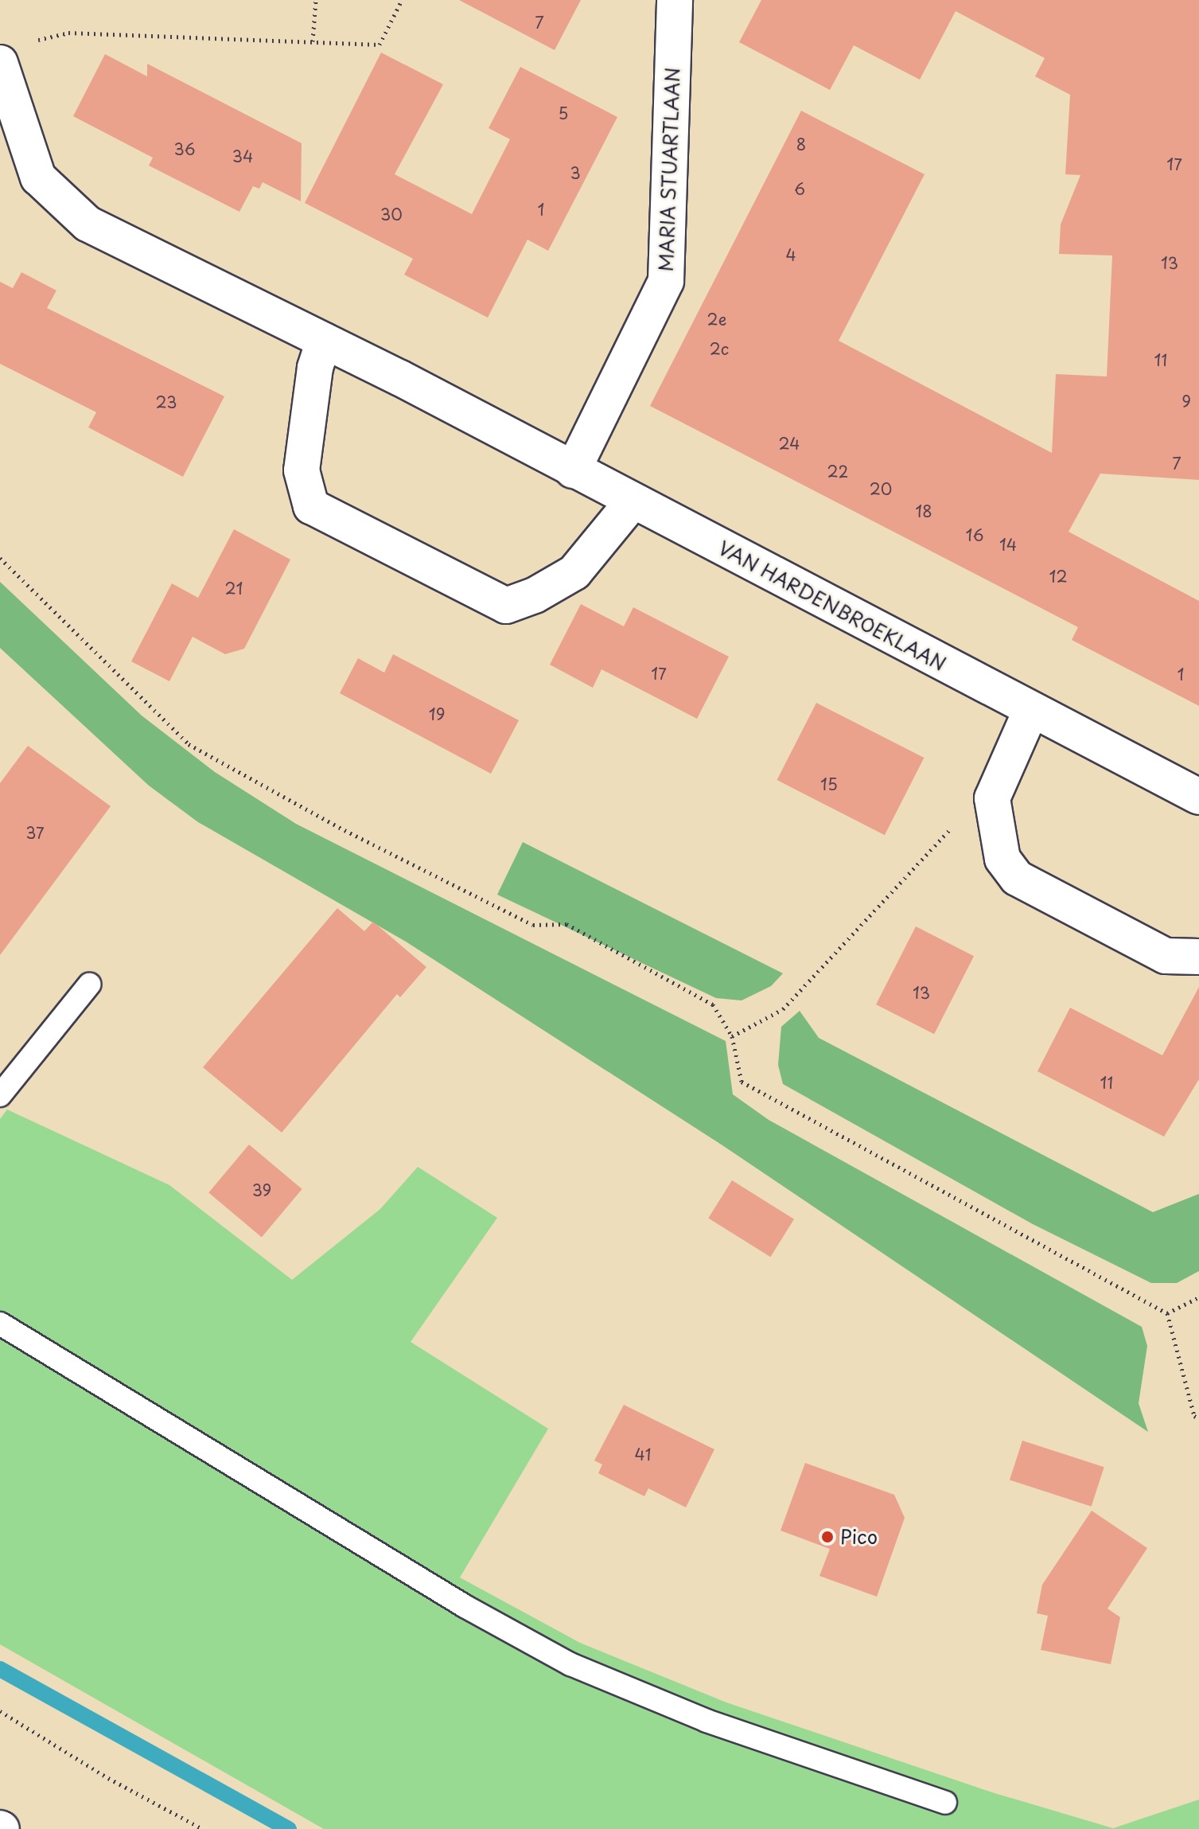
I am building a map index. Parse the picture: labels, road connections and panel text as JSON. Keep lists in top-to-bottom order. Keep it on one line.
{"streets":{"street":["MARIA STUARTLAAN","VAN HARDENBROEKLAAN"]},"crossings":[["MARIA STUARTLAAN","VAN HARDENBROEKLAAN"]],"places":["Pico"],"house_numbers":["7","5","8","36","34","17","3","6","1","30","4","13","2e","2c","11","9","23","24","7","22","20","18","16","14","12","21","17","1","19","15","37","13","11","39","41"]}
